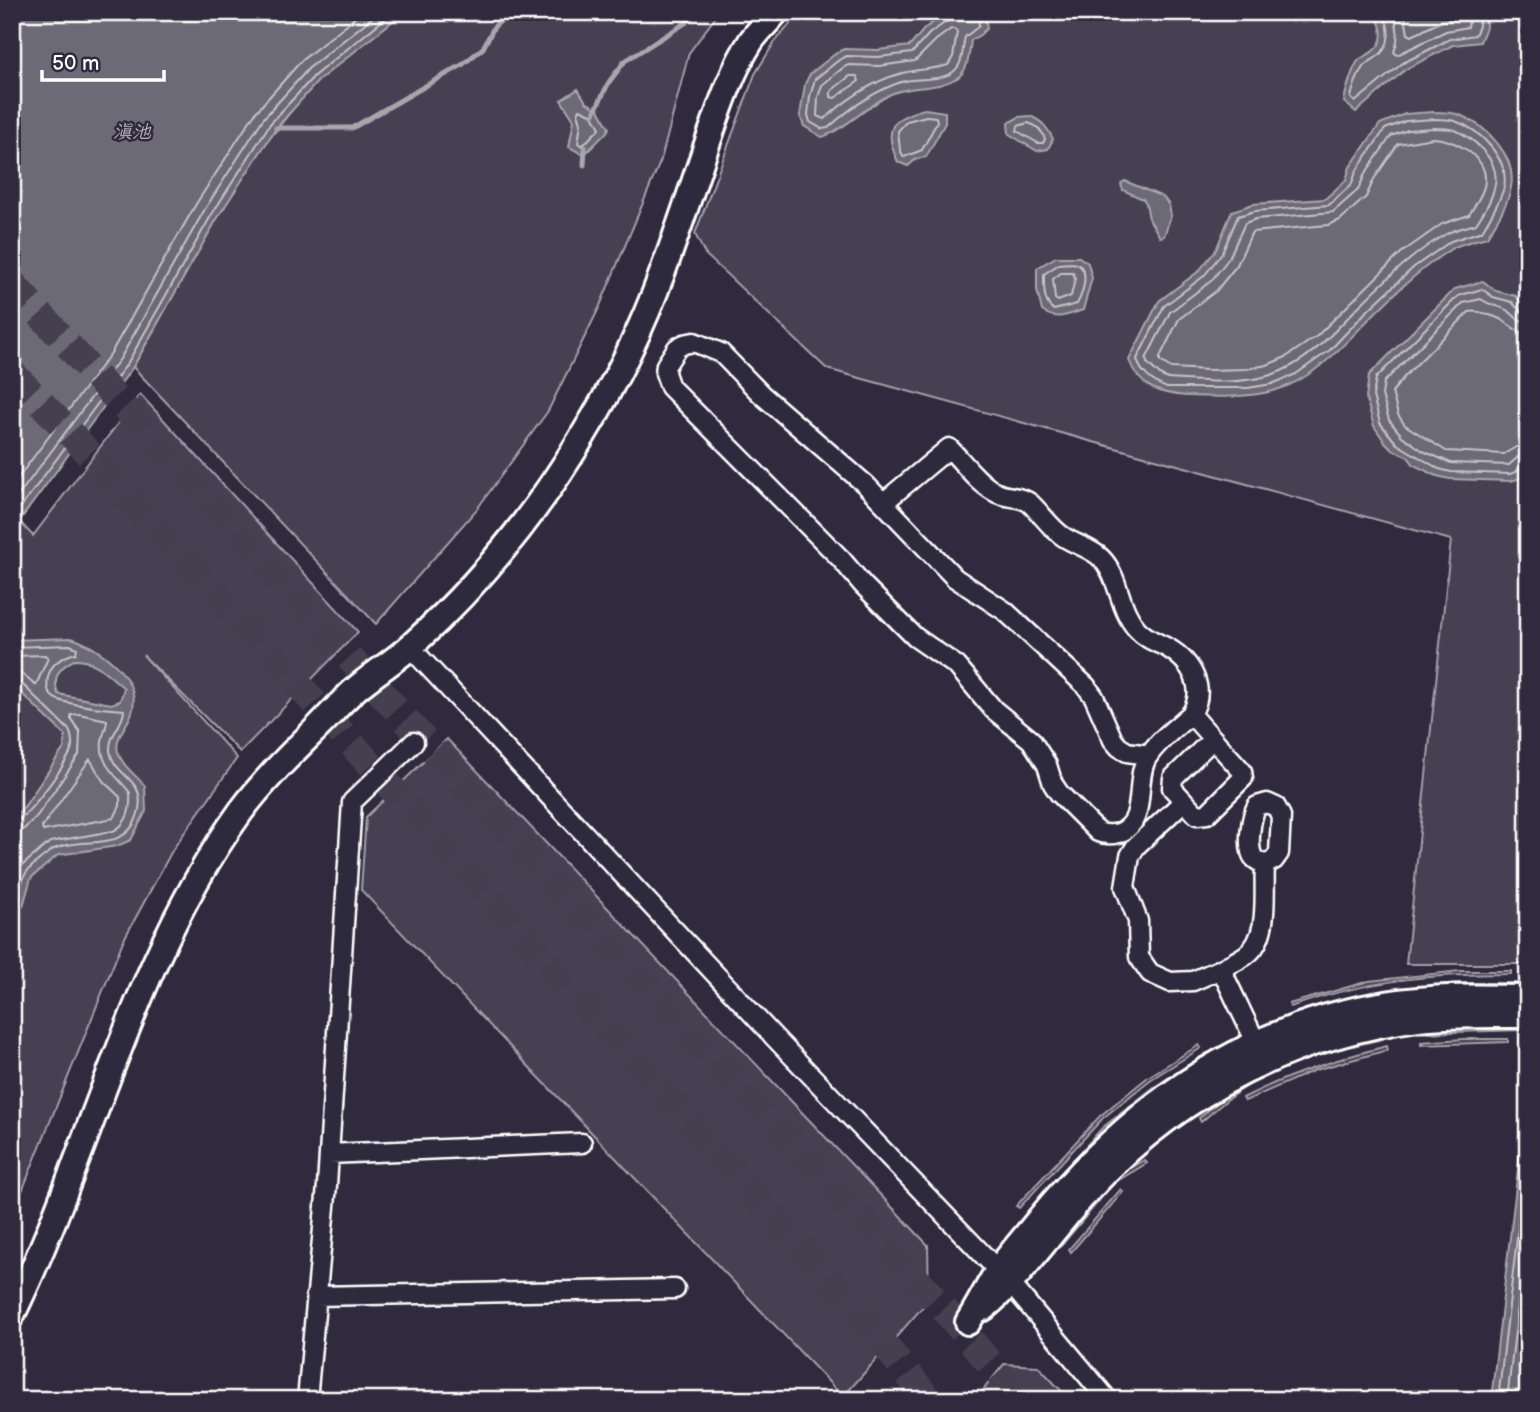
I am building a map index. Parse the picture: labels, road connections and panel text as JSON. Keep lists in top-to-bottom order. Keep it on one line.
{"water":["滇池"],"scale_bar":"50 m"}
